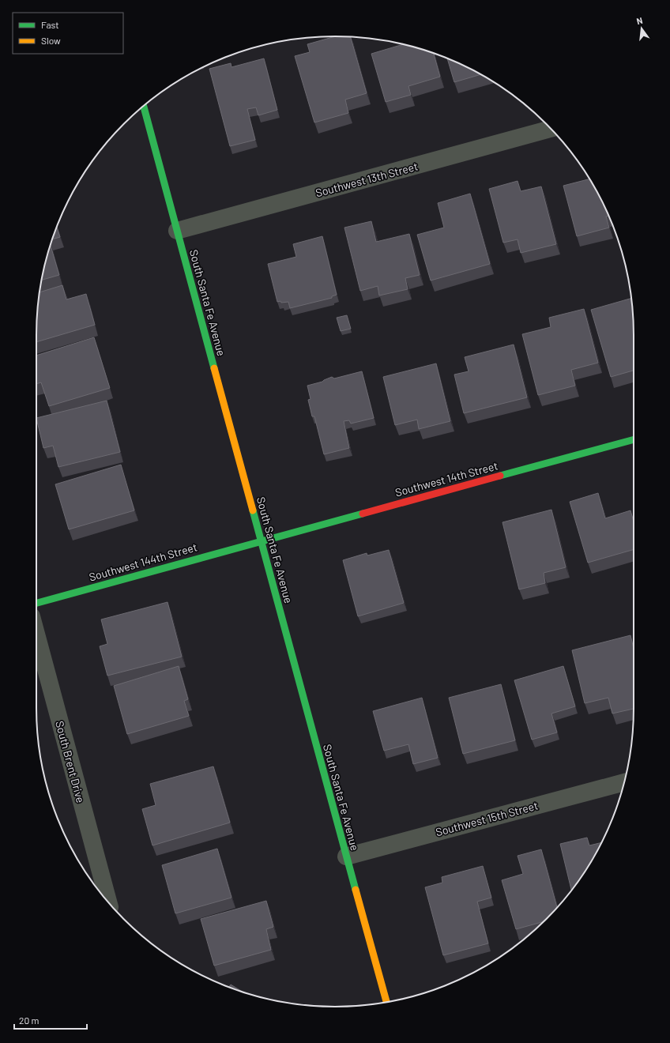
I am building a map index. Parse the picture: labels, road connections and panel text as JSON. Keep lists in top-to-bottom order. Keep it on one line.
{"streets":{"main road":["South Santa Fe Avenue","Southwest 14th Street","Southwest 144th Street"],"street":["Southwest 13th Street","South Brent Drive","Southwest 15th Street"]},"crossings":[["Southwest 13th Street","South Santa Fe Avenue"],["South Santa Fe Avenue","Southwest 14th Street"],["South Santa Fe Avenue","Southwest 144th Street"],["South Santa Fe Avenue","Southwest 15th Street"],["Southwest 14th Street","Southwest 144th Street"]],"legend":["Fast","Slow"],"scale_bar":"20 m","north":"top"}
